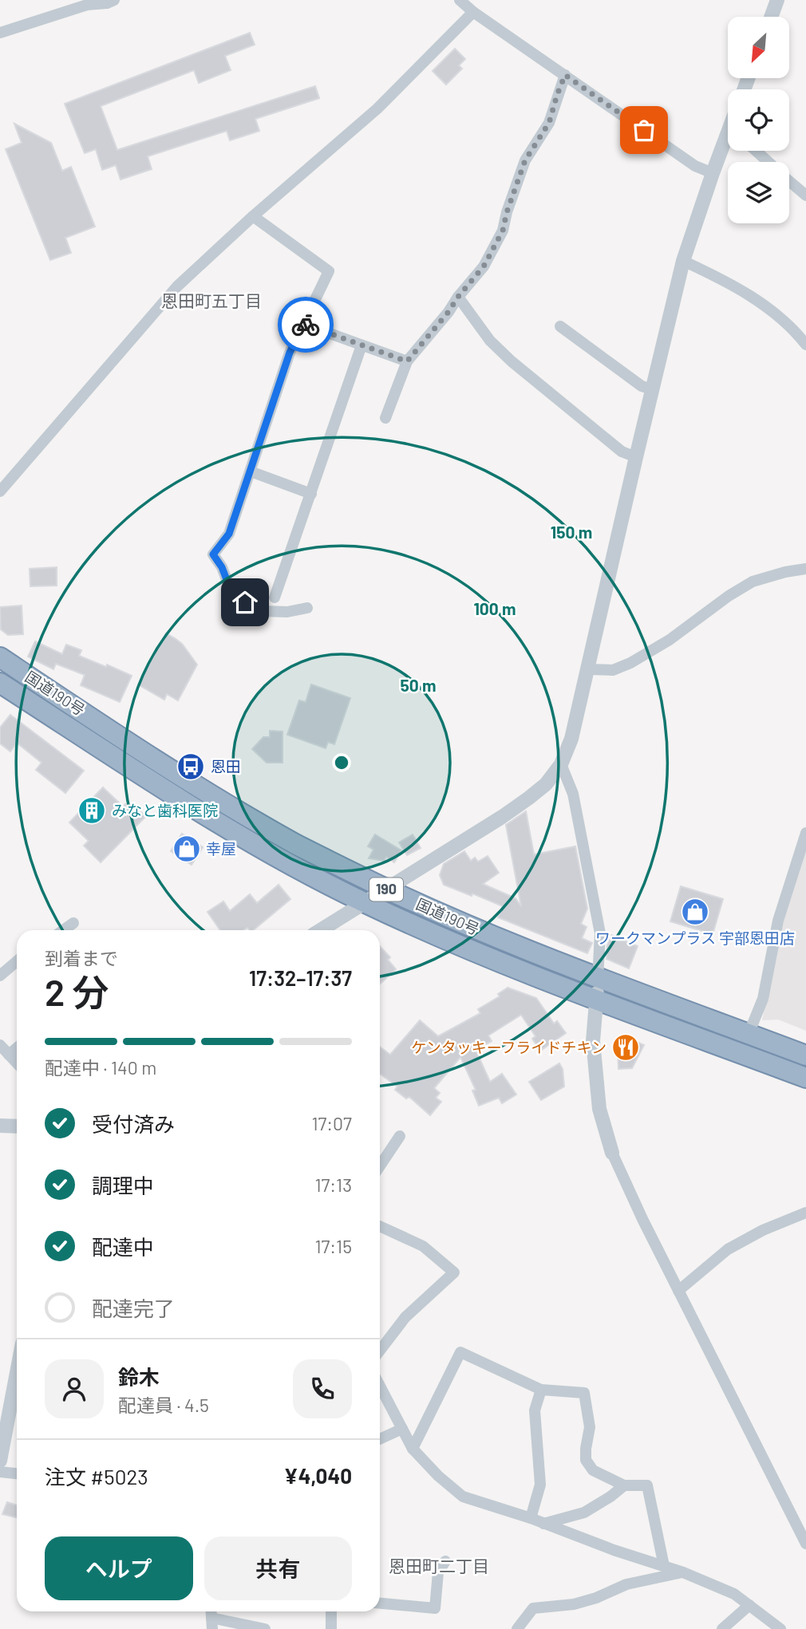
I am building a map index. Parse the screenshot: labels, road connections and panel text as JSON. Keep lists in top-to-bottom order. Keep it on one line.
{"streets":{"highway":["国道190号","190"]},"districts":["恩田町五丁目","恩田町二丁目"],"places":{"bus stop":["恩田"],"building":["みなと歯科医院"],"shop":["幸屋","ワークマンプラス 宇部恩田店"],"restaurant":["ケンタッキーフライドチキン"]},"north":"bottom left","page":{"heading":["2 分","到着まで","17:32–17:37"],"panel":["鈴木","配達員 · 4.5","注文 #5023","¥4,040"],"bar":"配達中 · 140 m","list":[["受付済み","17:07"],["調理中","17:13"],["配達中","17:15"],"配達完了"],"buttons":["ヘルプ","共有"]},"rings":["150 m","100 m","50 m"]}
